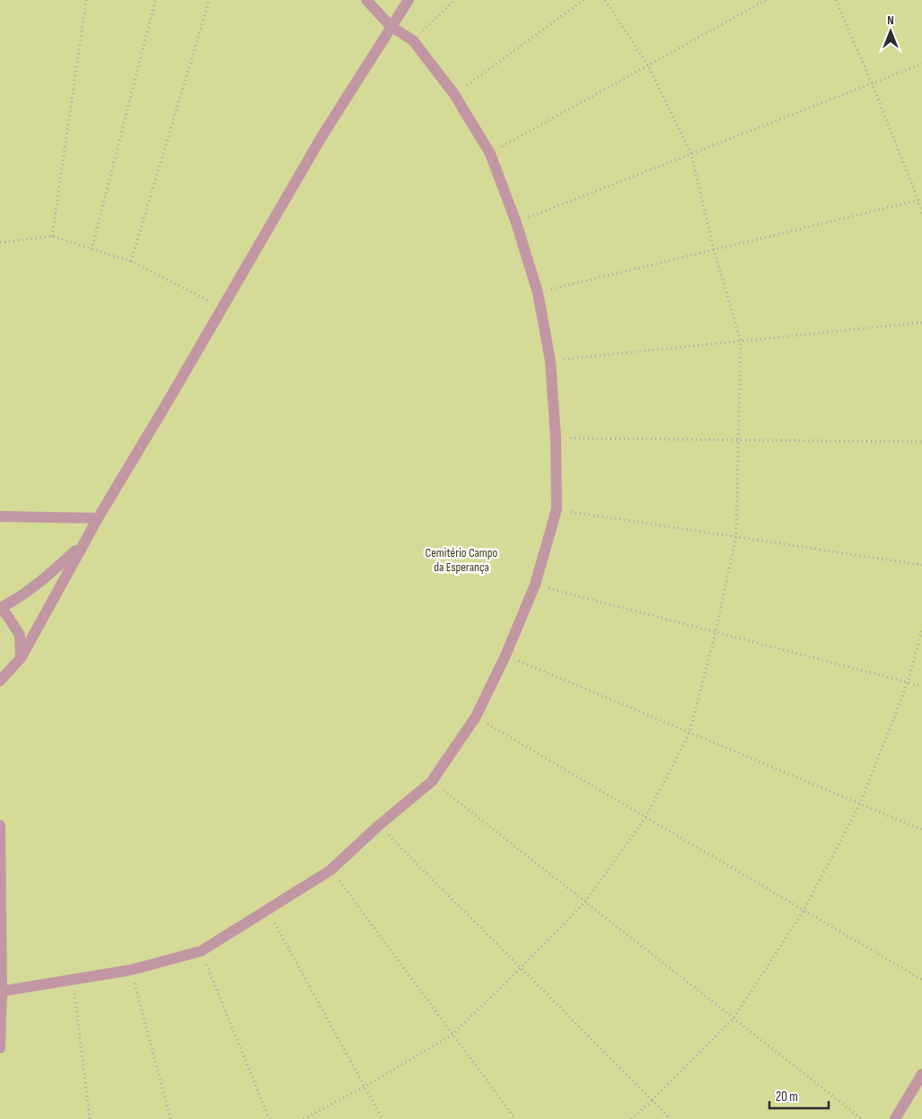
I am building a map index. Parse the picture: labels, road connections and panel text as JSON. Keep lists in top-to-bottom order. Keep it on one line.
{"parks":["Cemitério Campo da Esperança"],"scale_bar":"20 m","north":"top"}
